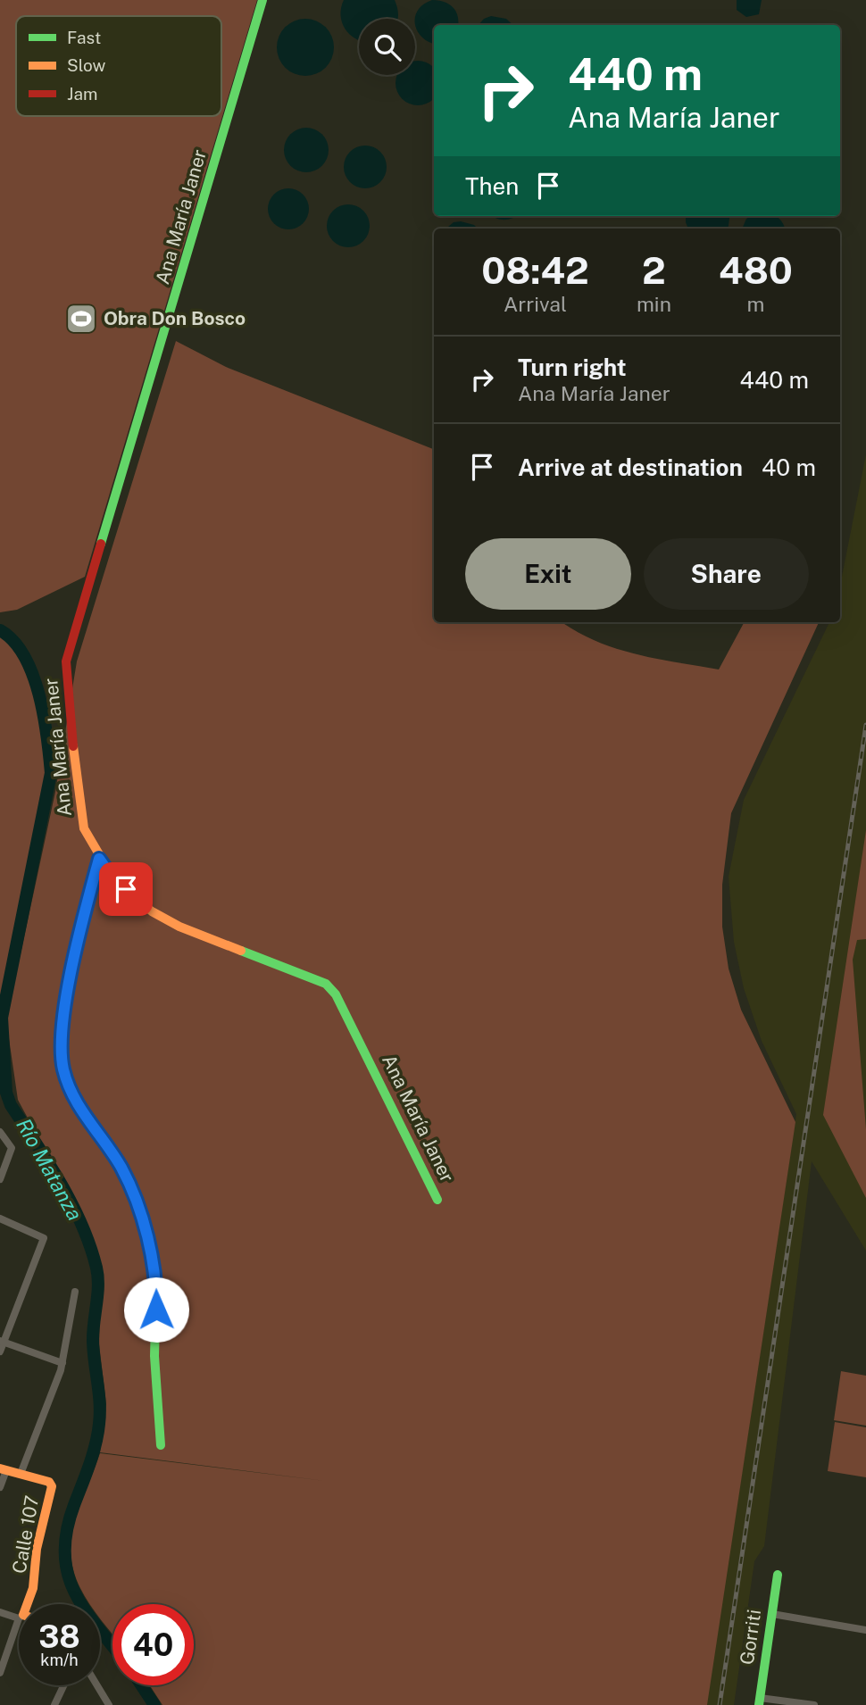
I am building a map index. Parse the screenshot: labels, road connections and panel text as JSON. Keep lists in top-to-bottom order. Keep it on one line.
{"streets":{"street":["Ana María Janer","Calle 107","Gorriti"]},"water":["Río Matanza"],"places":{"sports":["Obra Don Bosco"]},"legend":["Fast","Slow","Jam"],"page":{"turn":["440 m","Ana María Janer"],"then":"Then","eta":["08:42","Arrival","2","min","480","m"],"list":[{"name":"Turn right","note":"Ana María Janer","value":"440 m"},{"name":"Arrive at destination","value":"40 m"}],"buttons":["Exit","Share"],"speed":"38 km/h","limit":"40"}}
